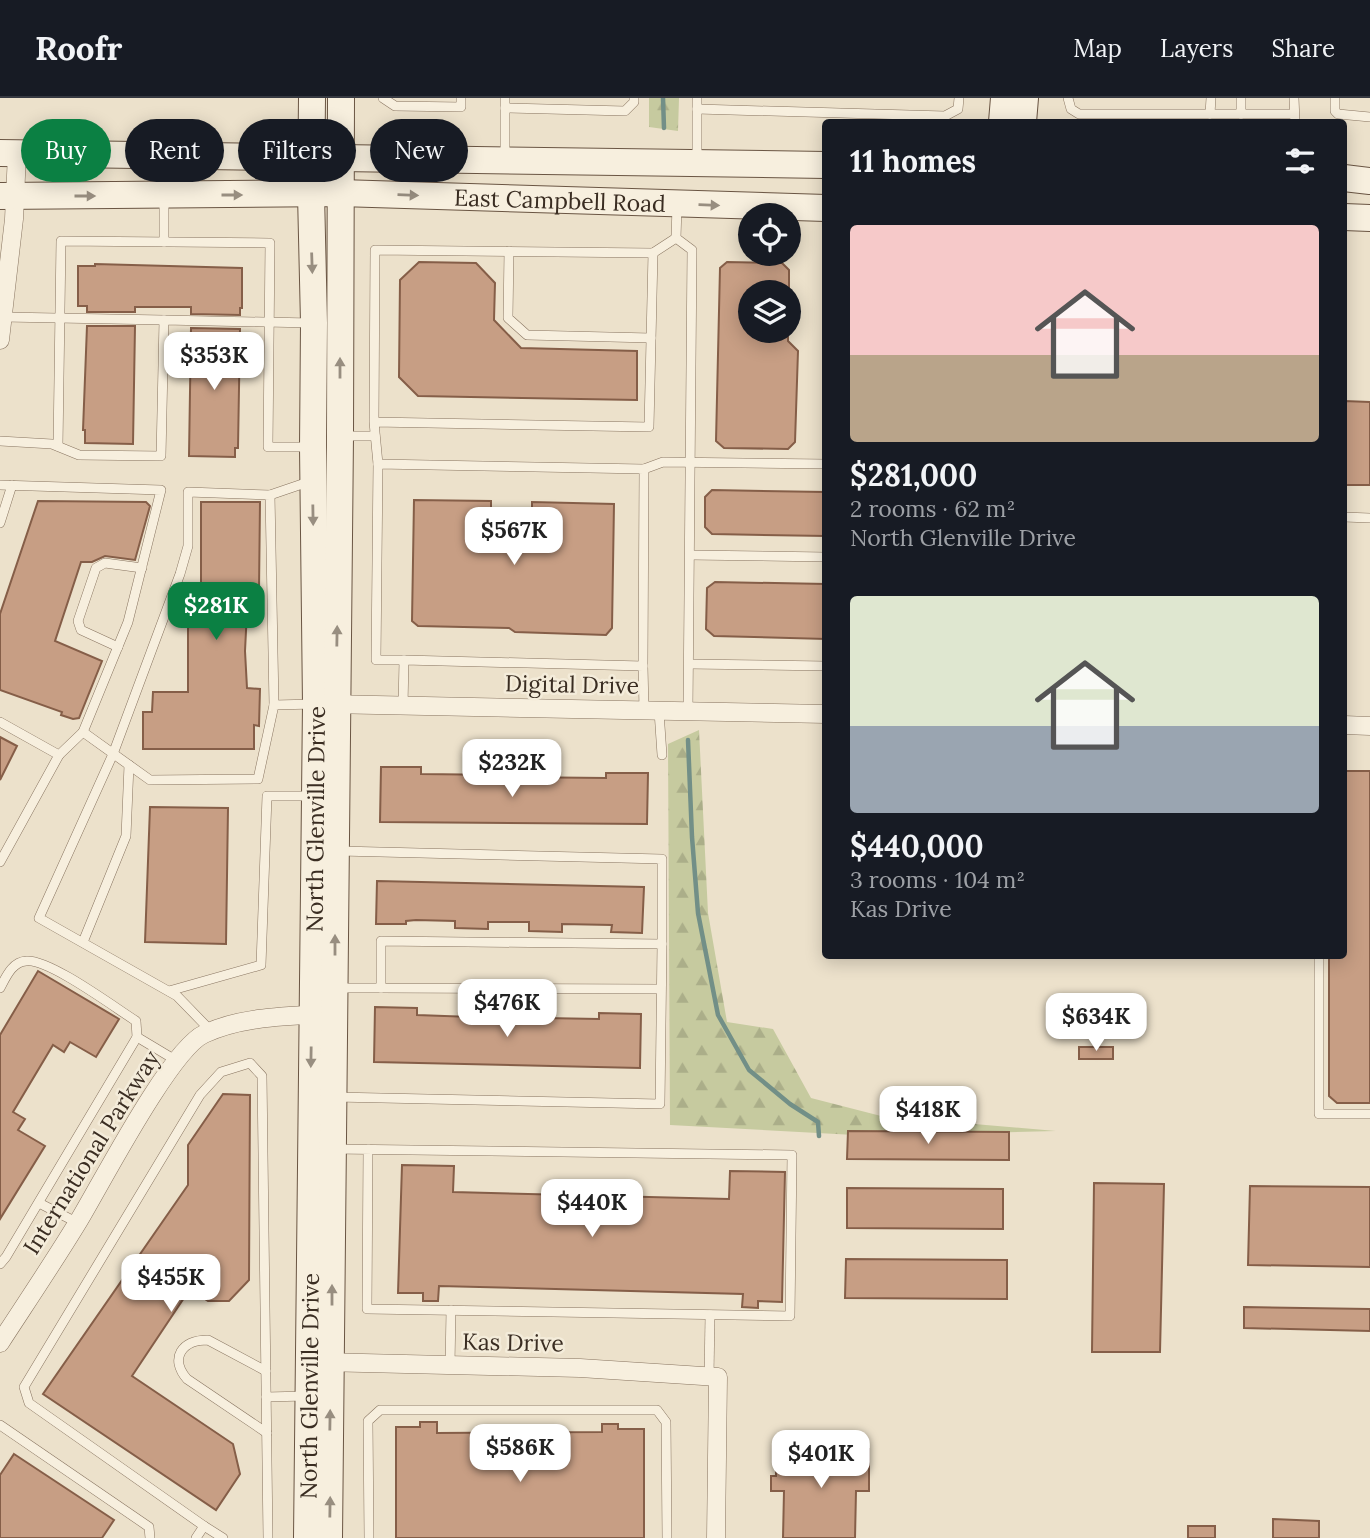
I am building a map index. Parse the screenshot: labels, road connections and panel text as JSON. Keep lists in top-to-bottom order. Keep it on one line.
{"streets":{"street":["East Campbell Road","Digital Drive","North Glenville Drive","International Parkway","Kas Drive"]},"crossings":[["East Campbell Road","North Glenville Drive"],["Digital Drive","North Glenville Drive"],["North Glenville Drive","International Parkway"],["North Glenville Drive","Kas Drive"]],"page":{"header":"Roofr","nav":["Map","Layers","Share"],"chip":["Buy","Rent","Filters","New"],"heading":"11 homes","list":[{"name":"$281,000","note":"2 rooms · 62 m² · North Glenville Drive"},{"name":"$440,000","note":"3 rooms · 104 m² · Kas Drive"}],"price":["$353K","$567K","$281K","$232K","$476K","$634K","$418K","$440K","$455K","$586K","$401K"]}}
